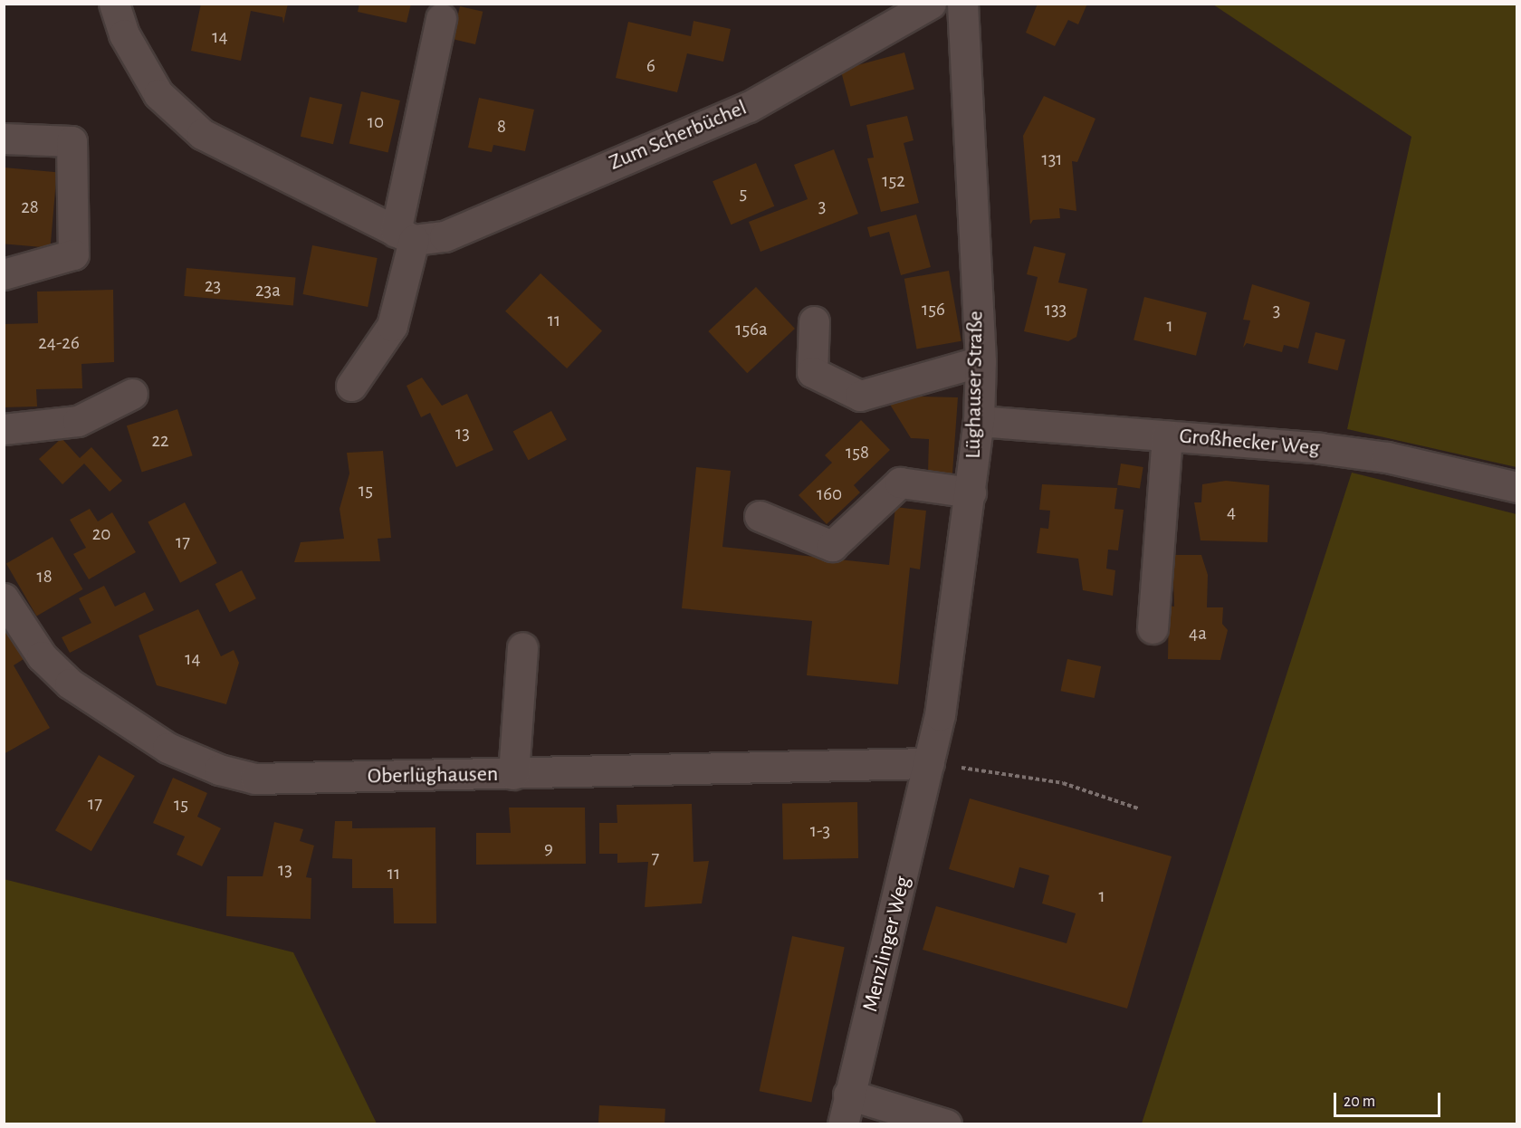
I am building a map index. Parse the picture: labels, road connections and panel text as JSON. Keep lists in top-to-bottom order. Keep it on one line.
{"streets":{"street":["Zum Scherbüchel","Lüghauser Straße","Großhecker Weg","Oberlüghausen","Menzlinger Weg"]},"crossings":[["Lüghauser Straße","Großhecker Weg"],["Lüghauser Straße","Oberlüghausen"],["Lüghauser Straße","Menzlinger Weg"],["Oberlüghausen","Menzlinger Weg"]],"house_numbers":["14","6","10","8","131","152","5","3","28","23","23a","156","133","3","11","1","156a","24-26","13","22","158","15","160","4","20","17","18","4a","14","17","15","1-3","9","7","13","11","1"],"scale_bar":"20 m"}
